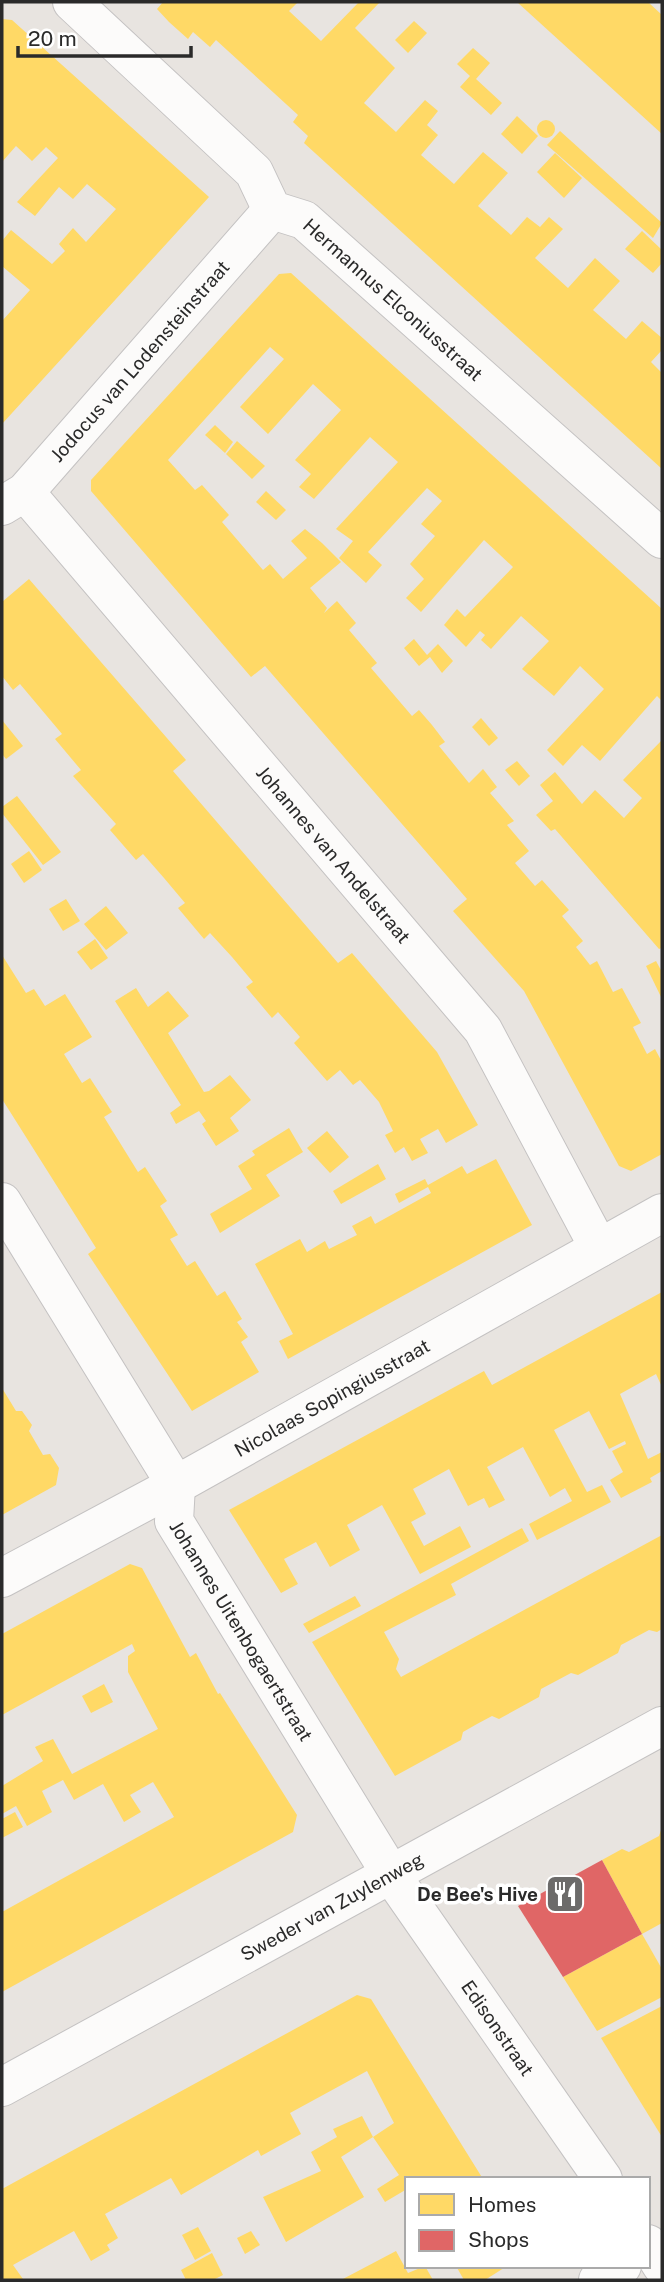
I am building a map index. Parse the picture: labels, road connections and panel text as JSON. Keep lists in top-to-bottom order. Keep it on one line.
{"streets":{"street":["Hermannus Elconiusstraat","Jodocus van Lodensteinstraat","Johannes van Andelstraat","Nicolaas Sopingiusstraat","Johannes Uitenbogaertstraat","Sweder van Zuylenweg","Edisonstraat"]},"crossings":[["Hermannus Elconiusstraat","Jodocus van Lodensteinstraat"],["Jodocus van Lodensteinstraat","Johannes van Andelstraat"],["Johannes van Andelstraat","Nicolaas Sopingiusstraat"],["Nicolaas Sopingiusstraat","Johannes Uitenbogaertstraat"],["Johannes Uitenbogaertstraat","Sweder van Zuylenweg"],["Johannes Uitenbogaertstraat","Edisonstraat"],["Sweder van Zuylenweg","Edisonstraat"]],"places":{"restaurant":["De Bee's Hive"]},"legend":["Homes","Shops"],"scale_bar":"20 m"}
